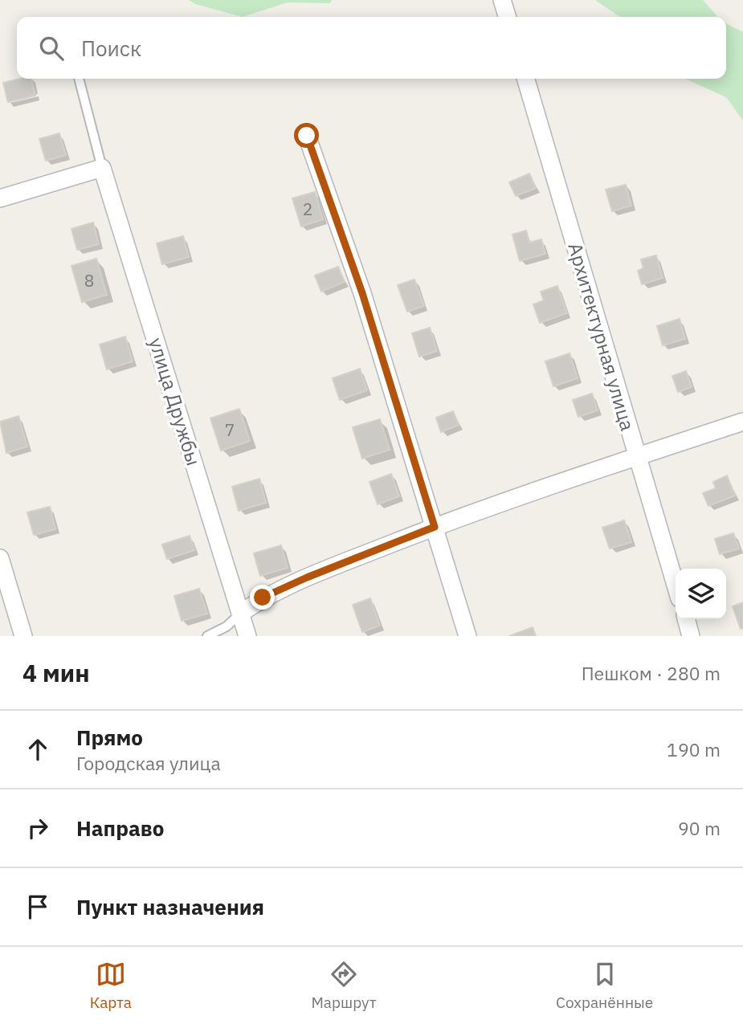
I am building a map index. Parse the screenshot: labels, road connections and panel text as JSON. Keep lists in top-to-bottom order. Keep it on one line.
{"streets":{"street":["Архитектурная улица","улица Дружбы"]},"house_numbers":["2","8","7"],"page":{"search":"Поиск","heading":["4 мин","Пешком · 280 m"],"list":[["Прямо","Городская улица","190 m"],["Направо","90 m"],"Пункт назначения"],"nav":["Карта","Маршрут","Сохранённые"]}}
